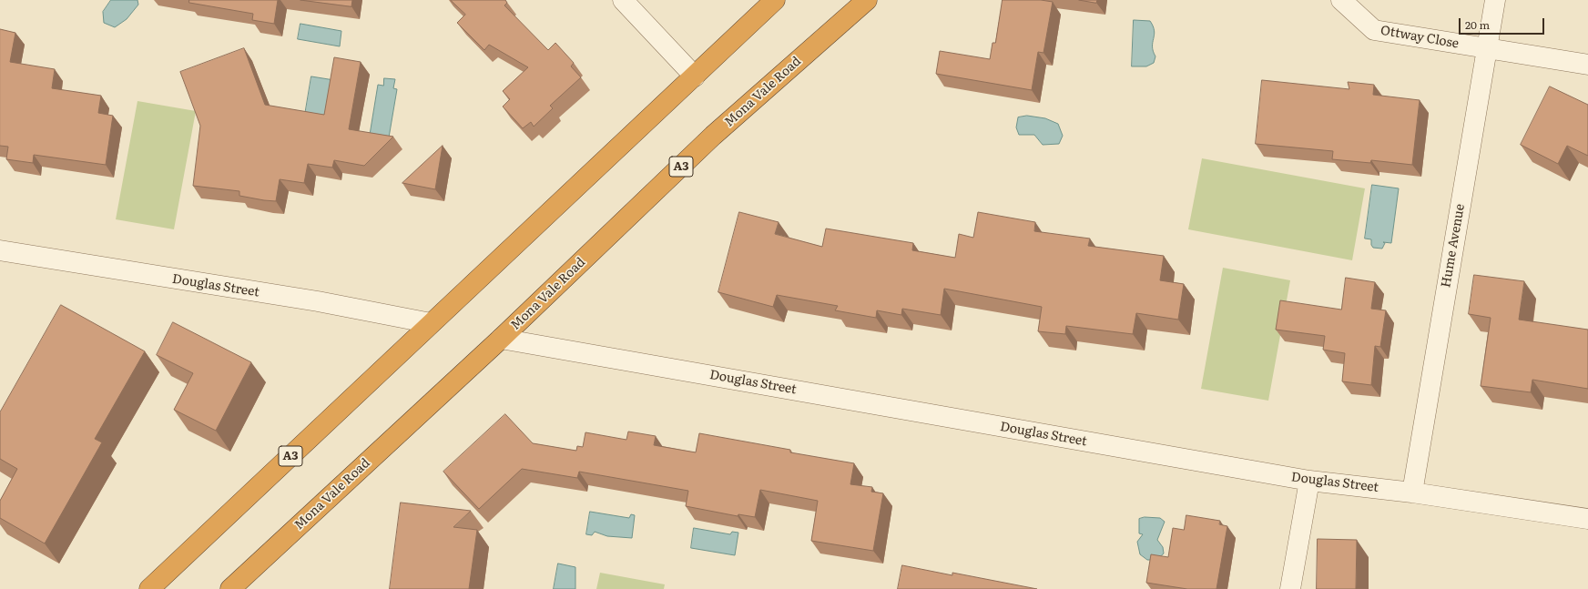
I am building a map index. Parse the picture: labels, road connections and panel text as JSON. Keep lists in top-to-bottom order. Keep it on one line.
{"streets":{"highway":["Mona Vale Road","A3"],"street":["Ottway Close","Hume Avenue","Douglas Street"]},"crossings":[["Ottway Close","Hume Avenue"],["Mona Vale Road","Douglas Street"],["A3","Douglas Street"],["Hume Avenue","Douglas Street"]],"scale_bar":"20 m"}
